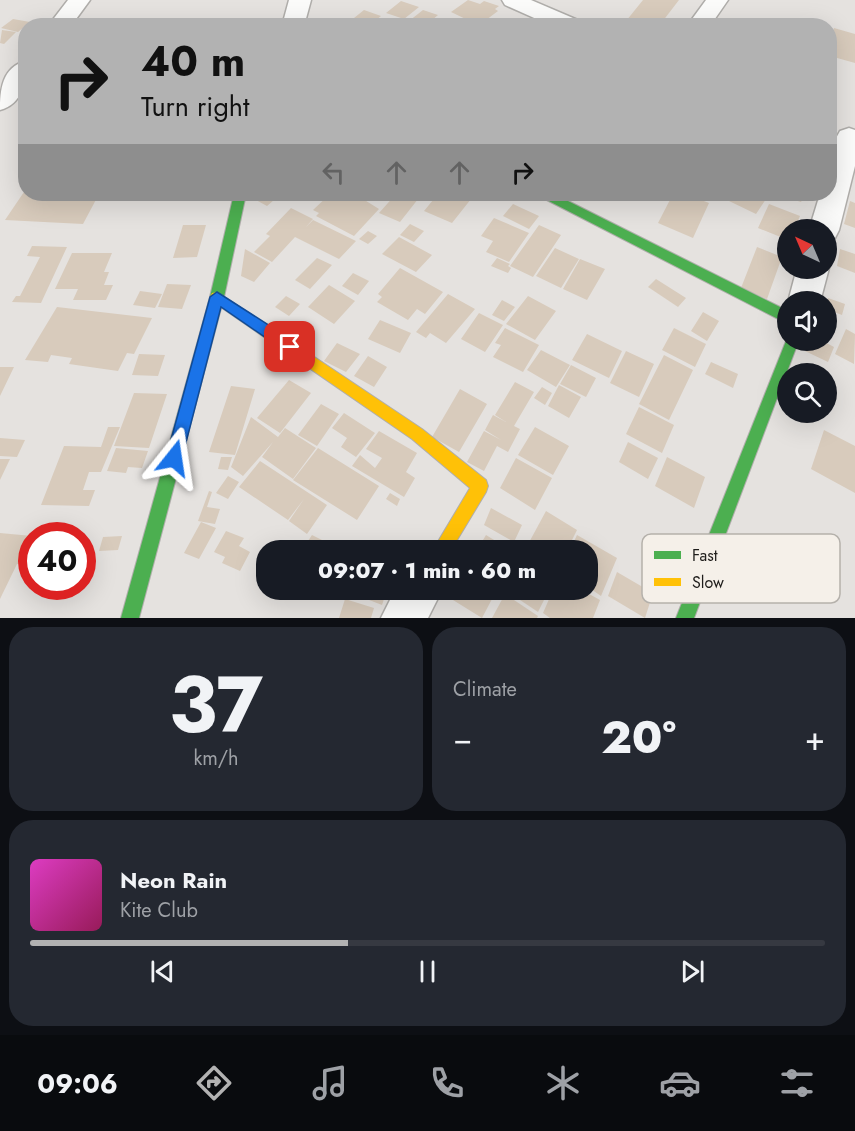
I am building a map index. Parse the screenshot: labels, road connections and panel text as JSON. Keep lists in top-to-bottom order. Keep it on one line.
{"legend":["Fast","Slow"],"north":"top left","page":{"turn":["40 m","Turn right"],"limit":"40","trip":"09:07 · 1 min · 60 m","tile":[["37","km/h"],"Climate"],"heat":["−","20°","+"],"song":["Neon Rain","Kite Club"],"tabs":"09:06"}}
